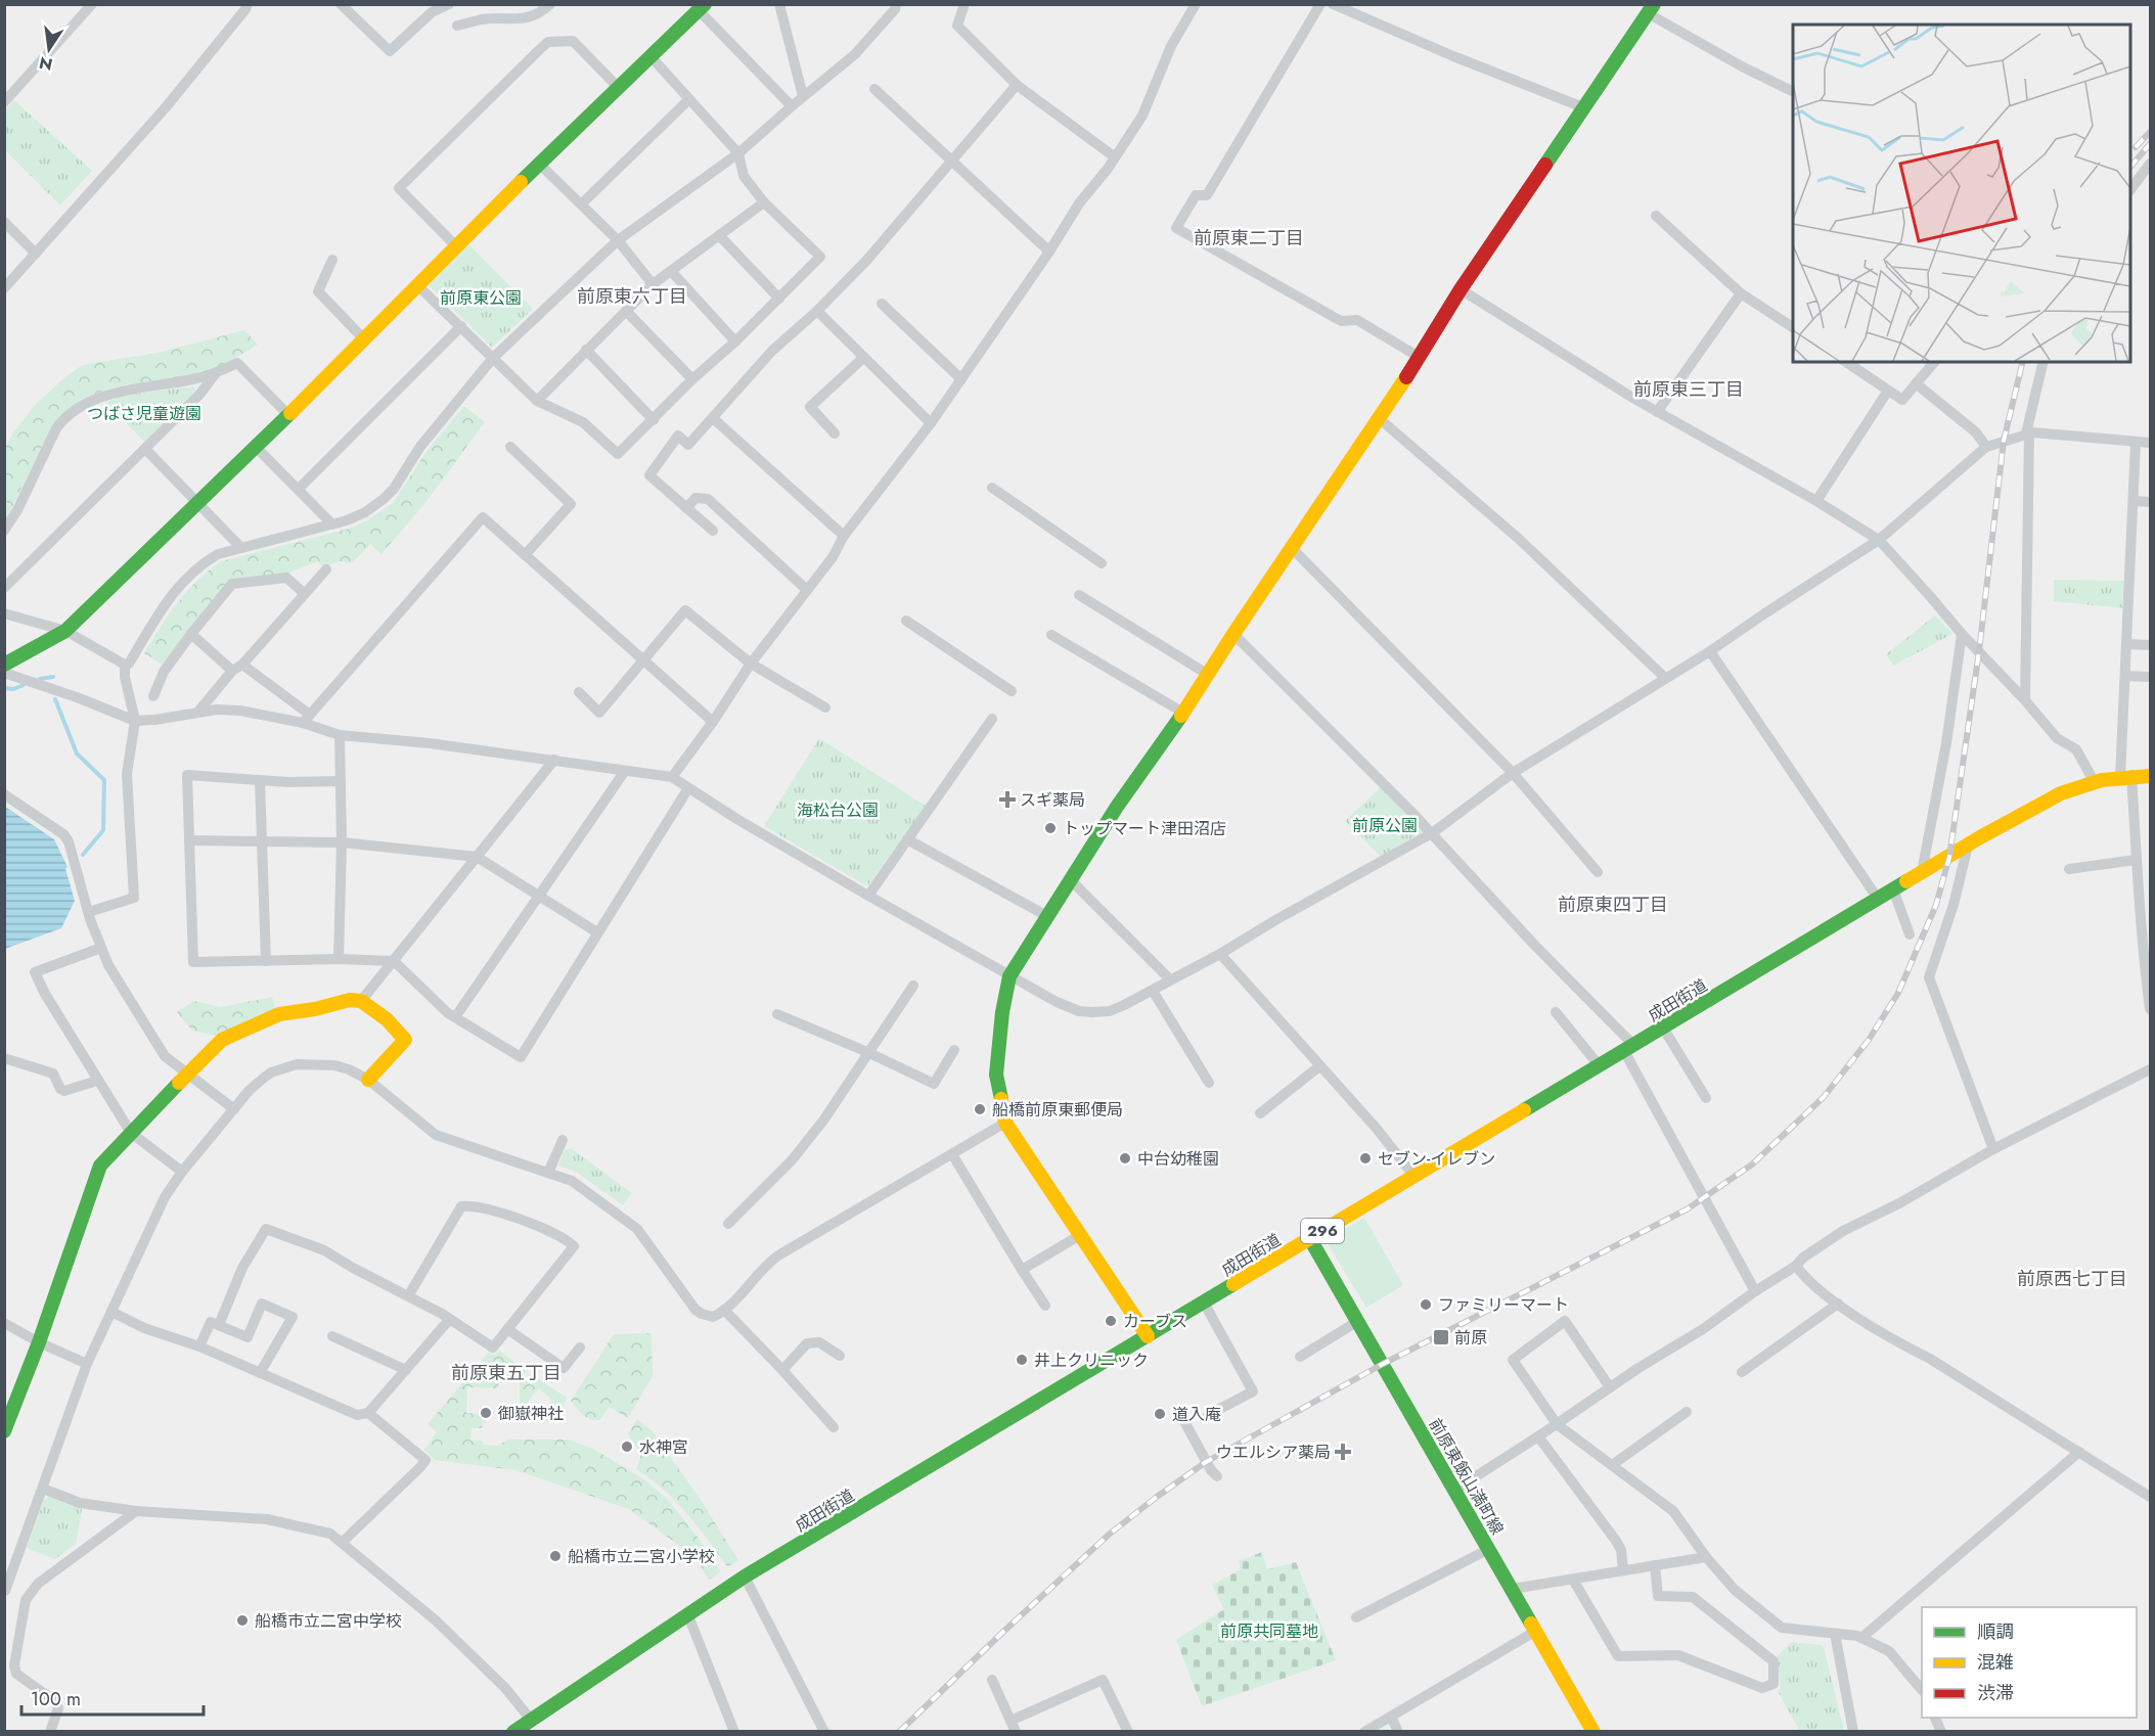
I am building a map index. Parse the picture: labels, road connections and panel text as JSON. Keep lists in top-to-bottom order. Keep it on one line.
{"streets":{"main road":["成田街道","296","前原東飯山満町線"]},"crossings":[["成田街道","前原東飯山満町線"]],"districts":["前原東二丁目","前原東六丁目","前原東三丁目","前原東四丁目","前原西七丁目","前原東五丁目"],"parks":["前原東公園","つばさ児童遊園","海松台公園","前原公園","前原共同墓地"],"places":{"health":["スギ薬局","ウエルシア薬局"],"other":["トップマート津田沼店","船橋前原東郵便局","中台幼稚園","セブン-イレブン","ファミリーマート","カーブス","井上クリニック","御嶽神社","道入庵","水神宮","船橋市立二宮小学校","船橋市立二宮中学校"],"transit":["前原"]},"legend":["順調","混雑","渋滞"],"scale_bar":"100 m","north":"bottom"}
